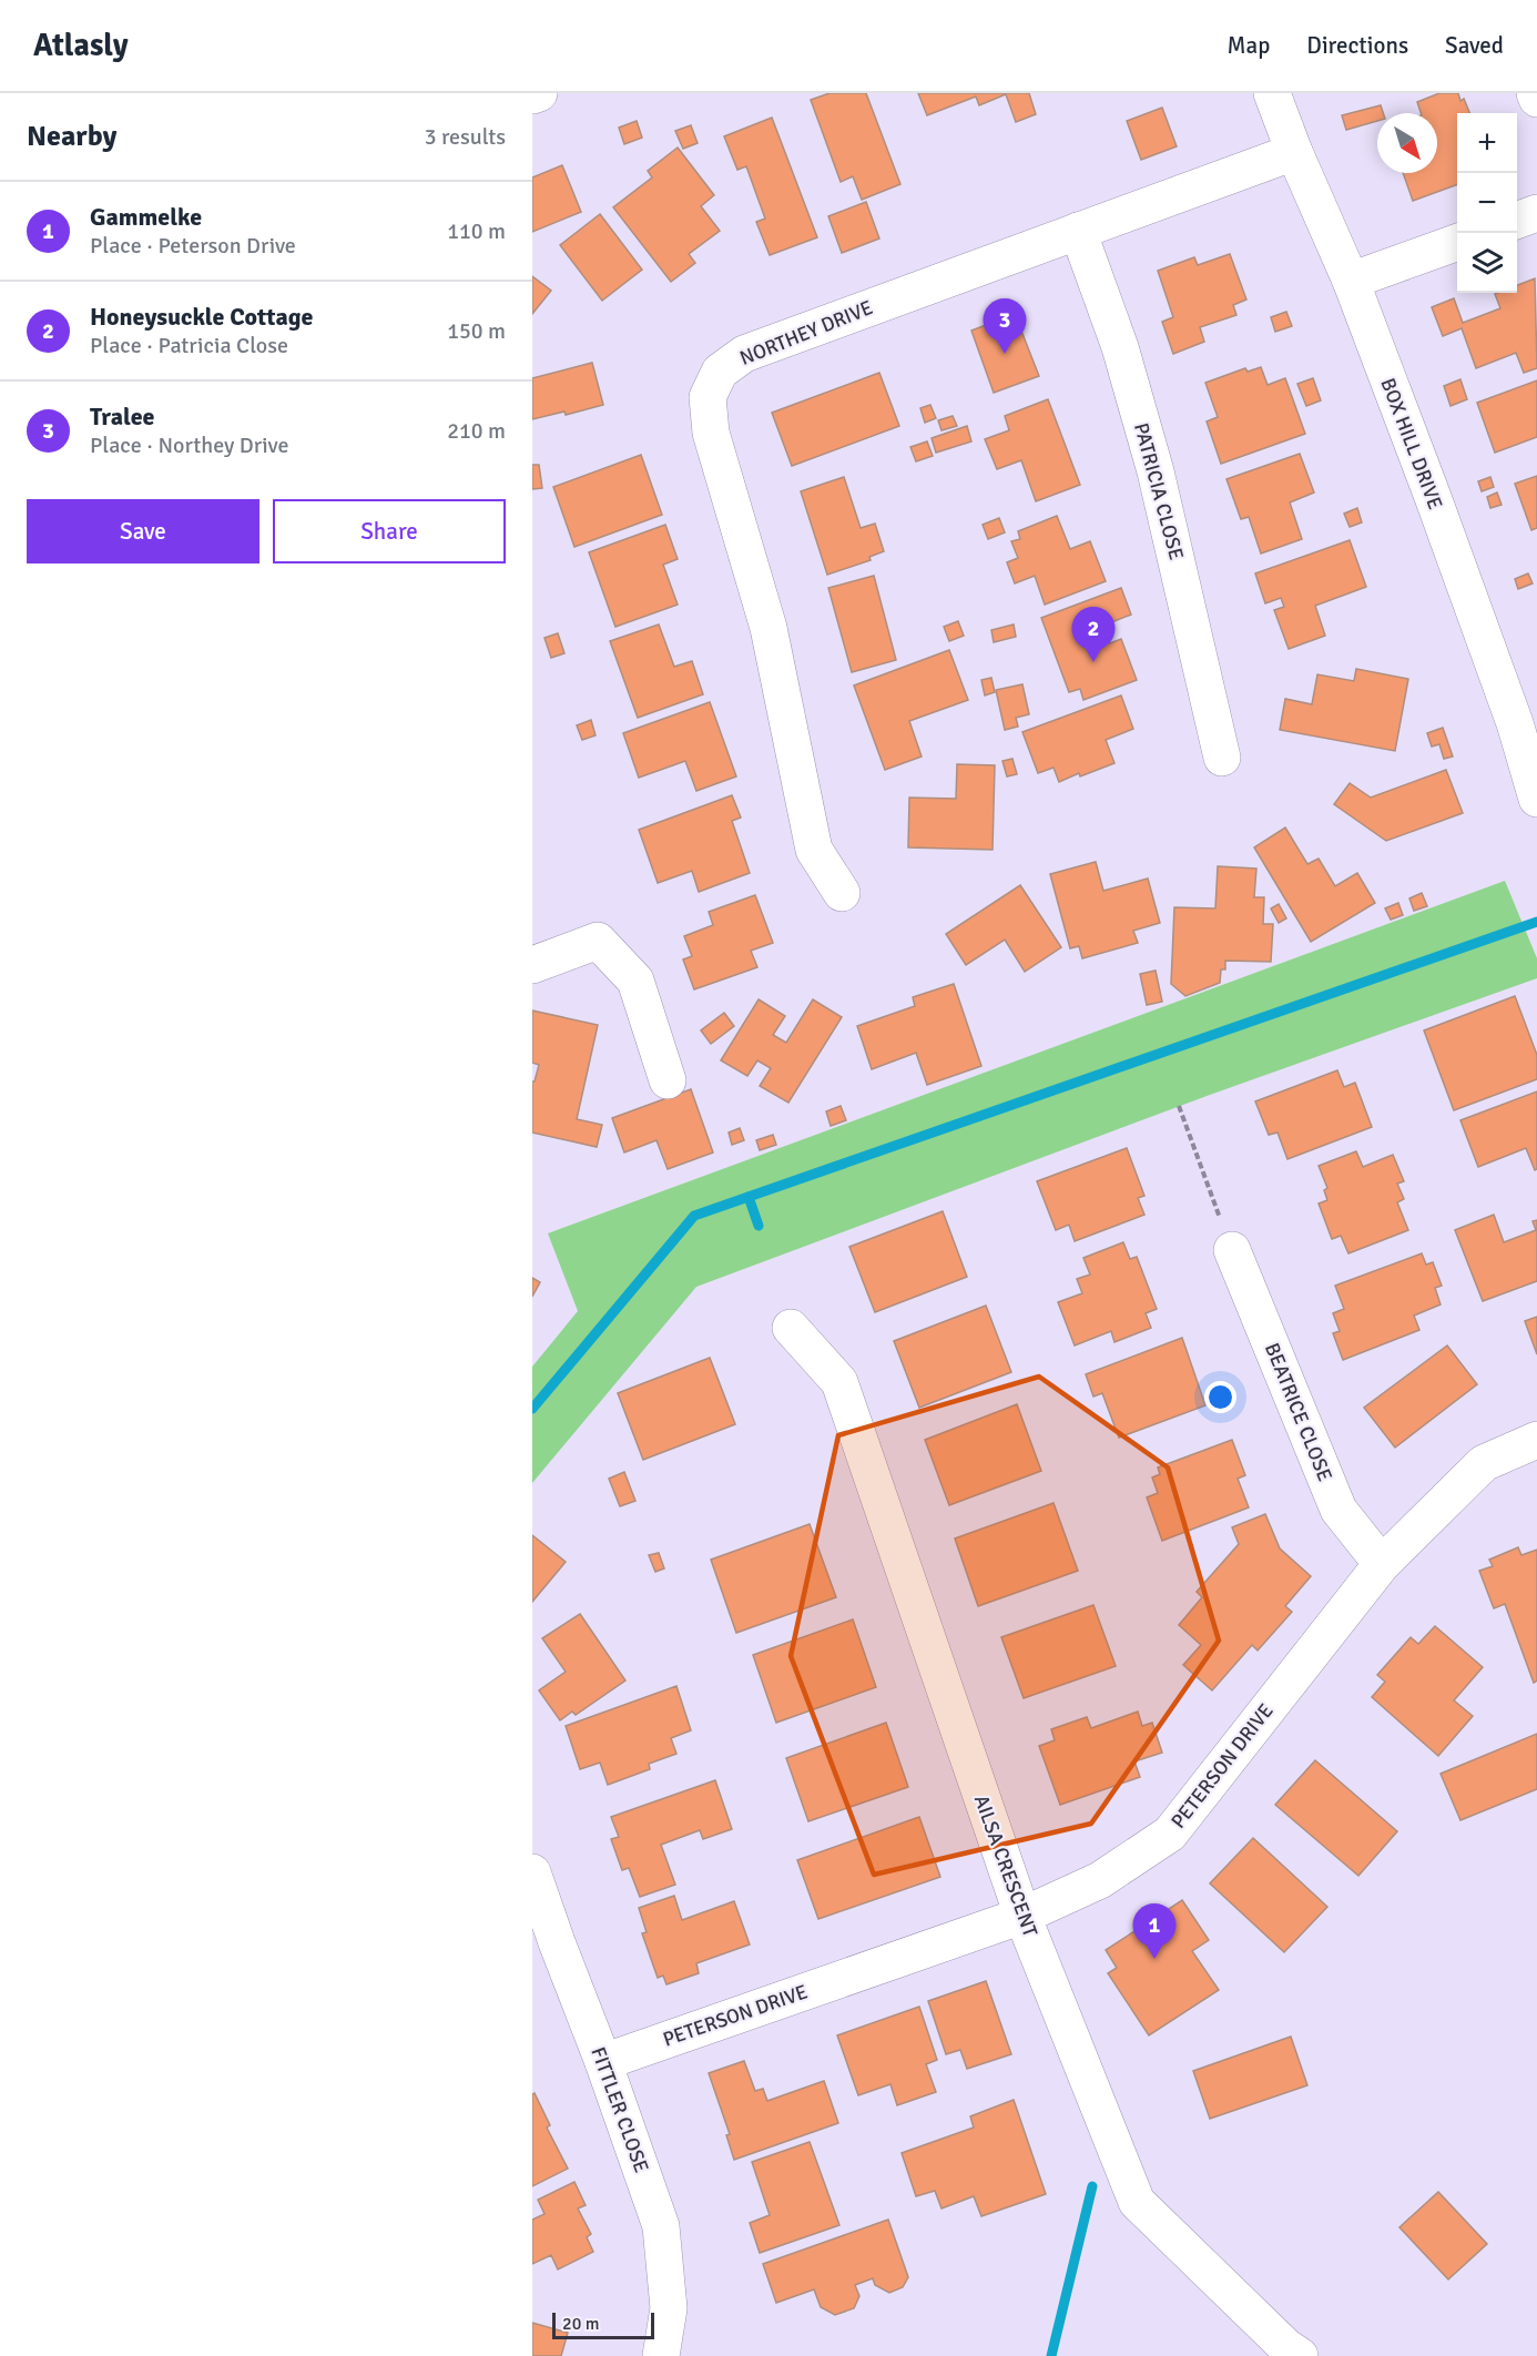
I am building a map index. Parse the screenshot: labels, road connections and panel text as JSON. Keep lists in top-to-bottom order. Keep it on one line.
{"streets":{"street":["NORTHEY DRIVE","BOX HILL DRIVE","PATRICIA CLOSE","BEATRICE CLOSE","PETERSON DRIVE","AILSA CRESCENT","FITTLER CLOSE"]},"crossings":[["NORTHEY DRIVE","BOX HILL DRIVE"],["NORTHEY DRIVE","PATRICIA CLOSE"],["BEATRICE CLOSE","PETERSON DRIVE"],["PETERSON DRIVE","AILSA CRESCENT"],["PETERSON DRIVE","FITTLER CLOSE"]],"scale_bar":"20 m","north":"bottom right","page":{"header":"Atlasly","nav":["Map","Directions","Saved"],"heading":["Nearby","3 results"],"map_buttons":["+","−"],"list":[{"mark":"1","name":"Gammelke","note":"Place · Peterson Drive","value":"110 m"},{"mark":"2","name":"Honeysuckle Cottage","note":"Place · Patricia Close","value":"150 m"},{"mark":"3","name":"Tralee","note":"Place · Northey Drive","value":"210 m"}],"pins":["3","2","1"],"buttons":["Save","Share"],"scale":"20 m"}}
